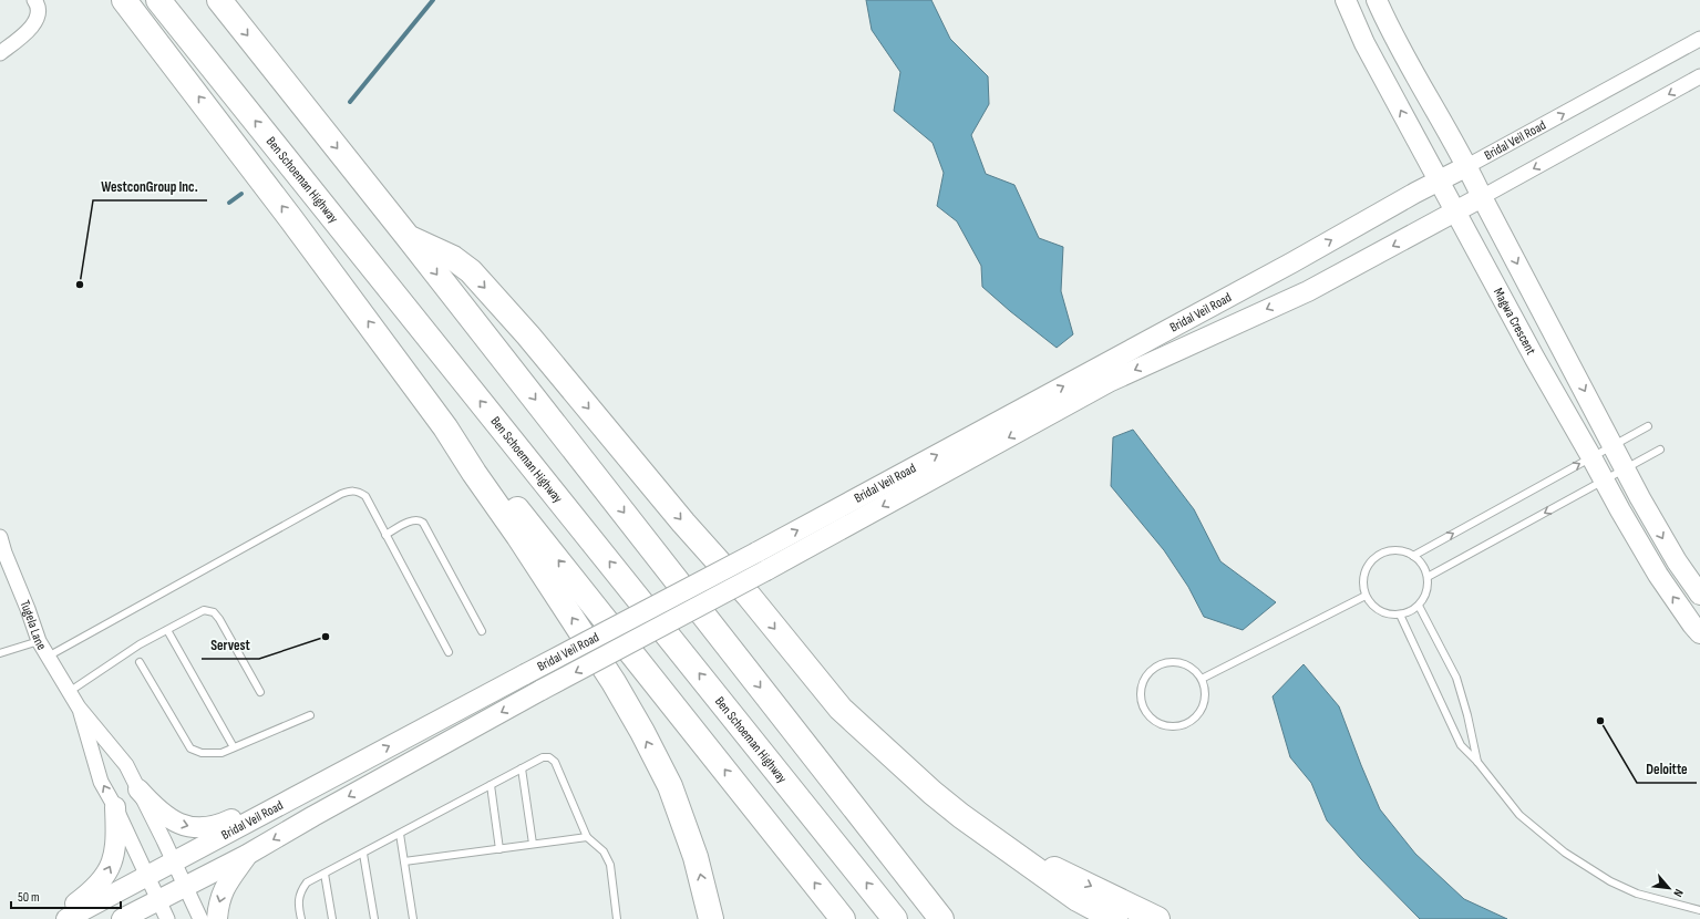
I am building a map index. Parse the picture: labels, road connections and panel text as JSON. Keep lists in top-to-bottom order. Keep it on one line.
{"streets":{"highway":["Ben Schoeman Highway"],"street":["Bridal Veil Road","Magwa Crescent","Tugela Lane"]},"crossings":[["Bridal Veil Road","Magwa Crescent"],["Bridal Veil Road","Tugela Lane"]],"places":["WestconGroup Inc.","Servest","Deloitte"],"scale_bar":"50 m","north":"bottom right"}
